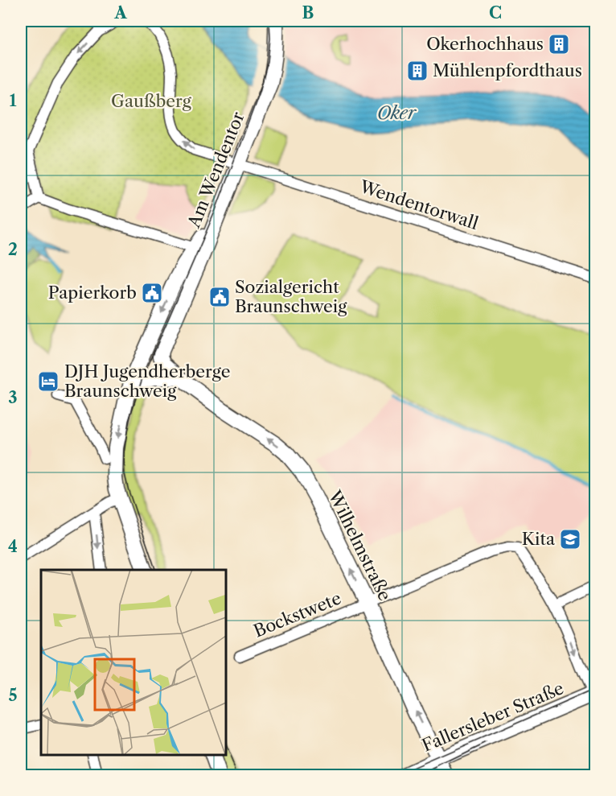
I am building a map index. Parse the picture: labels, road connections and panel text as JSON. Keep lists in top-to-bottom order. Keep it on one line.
{"streets":{"main road":["Am Wendentor","Wilhelmstraße","Fallersleber Straße"],"street":["Wendentorwall","Bockstwete"]},"crossings":[["Am Wendentor","Wendentorwall"],["Am Wendentor","Wilhelmstraße"],["Wilhelmstraße","Bockstwete"],["Wilhelmstraße","Fallersleber Straße"]],"one_way":["Am Wendentor","Wilhelmstraße"],"water":["Oker"],"parks":["Gaußberg"],"places":{"building":["Okerhochhaus","Mühlenpfordthaus"],"public building":["Papierkorb","Sozialgericht Braunschweig"],"hotel":["DJH Jugendherberge Braunschweig"],"school or university":["Kita"]},"grid":{"columns":["A","B","C"],"rows":["1","2","3","4","5"]}}
